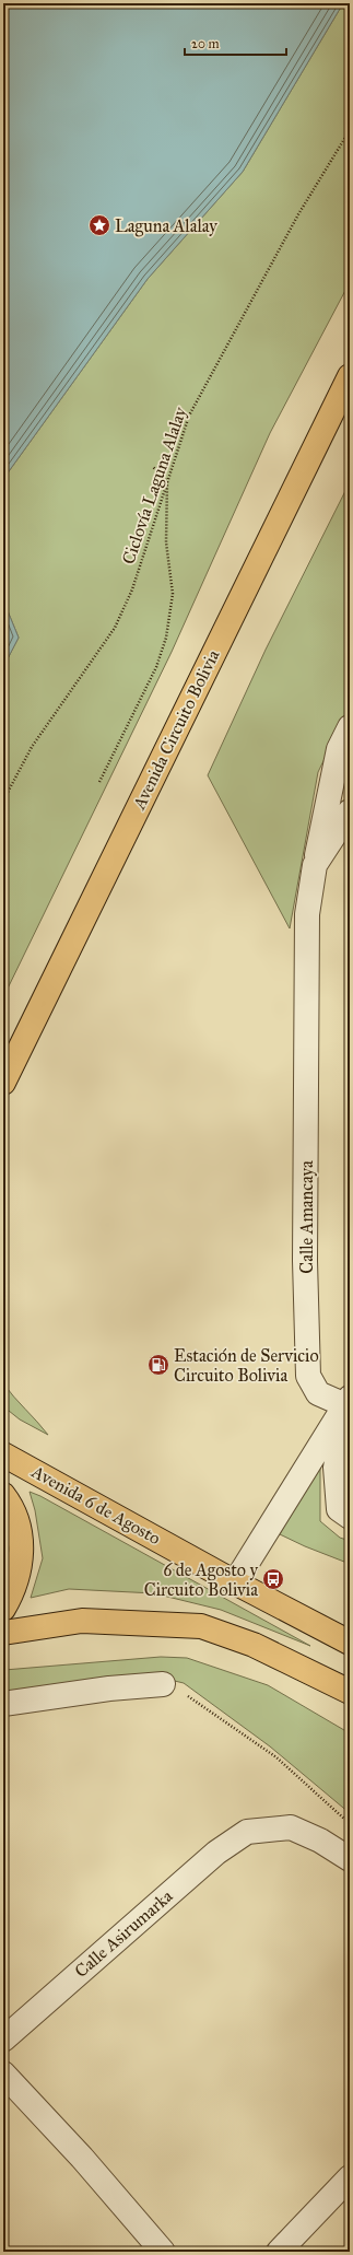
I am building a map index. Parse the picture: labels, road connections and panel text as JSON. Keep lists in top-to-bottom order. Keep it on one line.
{"streets":{"main road":["Avenida Circuito Bolivia","Avenida 6 de Agosto"],"street":["Calle Amancaya","Calle Asirumarka"],"path":["Ciclovía Laguna Alalay"]},"places":{"place":["Laguna Alalay"],"fuel station":["Estación de Servicio Circuito Bolivia"],"bus stop":["6 de Agosto y Circuito Bolivia"]},"scale_bar":"20 m"}
